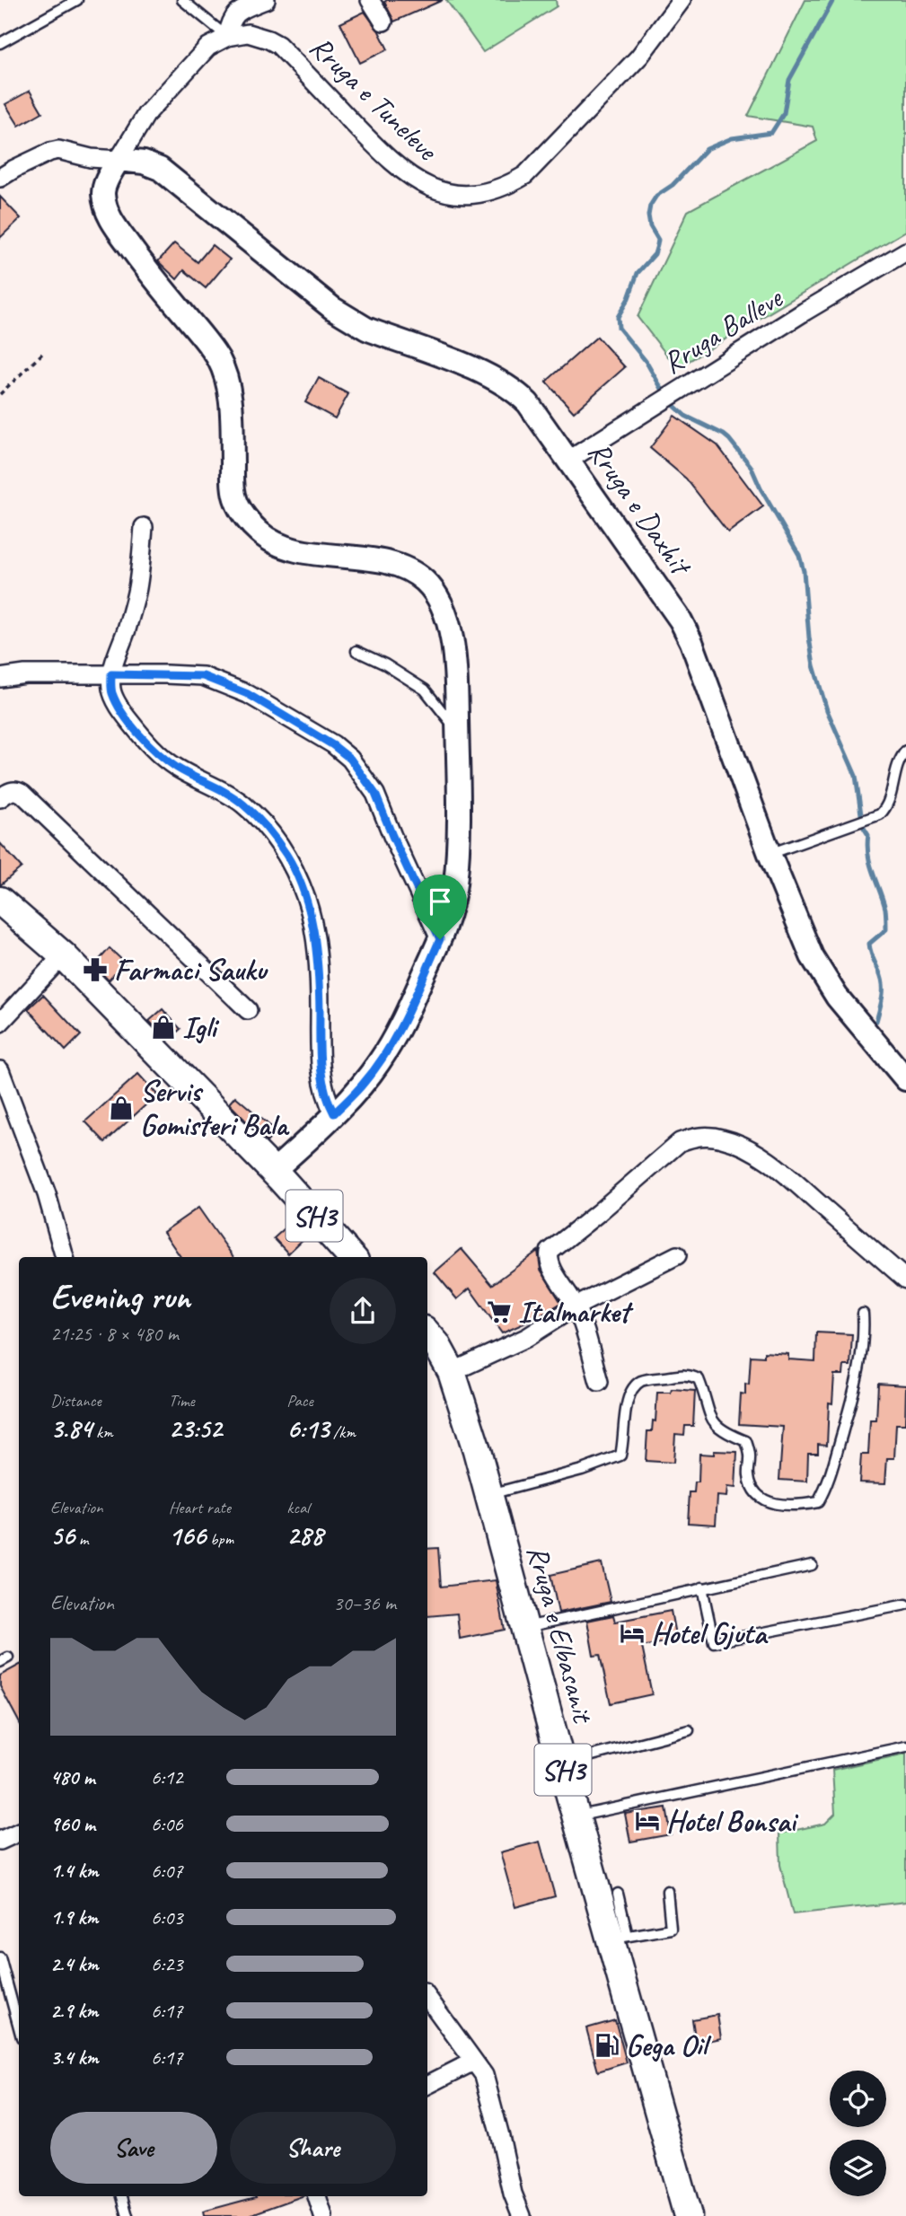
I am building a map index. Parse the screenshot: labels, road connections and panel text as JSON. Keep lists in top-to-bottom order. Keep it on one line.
{"streets":{"main road":["SH3","Rruga e Elbasanit"],"street":["Rruga e Tuneleve","Rruga Balleve","Rruga e Daxhit"]},"crossings":[["Rruga Balleve","Rruga e Daxhit"]],"places":{"pharmacy":["Farmaci Sauku"],"shop":["Igli","Servis Gomisteri Bala"],"supermarket":["Italmarket"],"hotel":["Hotel Gjuta","Hotel Bonsai"],"fuel station":["Gega Oil"]},"page":{"heading":["Evening run","21:25 · 8 × 480 m"],"stats":[["Distance","3.84 km"],["Time","23:52"],["Pace","6:13 /km"],["Elevation","56 m"],["Heart rate","166 bpm"],["kcal","288"]],"chart":["Elevation","30–36 m"],"list":[{"name":"480 m","note":"6:12"},{"name":"960 m","note":"6:06"},{"name":"1.4 km","note":"6:07"},{"name":"1.9 km","note":"6:03"},{"name":"2.4 km","note":"6:23"},{"name":"2.9 km","note":"6:17"},{"name":"3.4 km","note":"6:17"}],"buttons":["Save","Share"]}}
